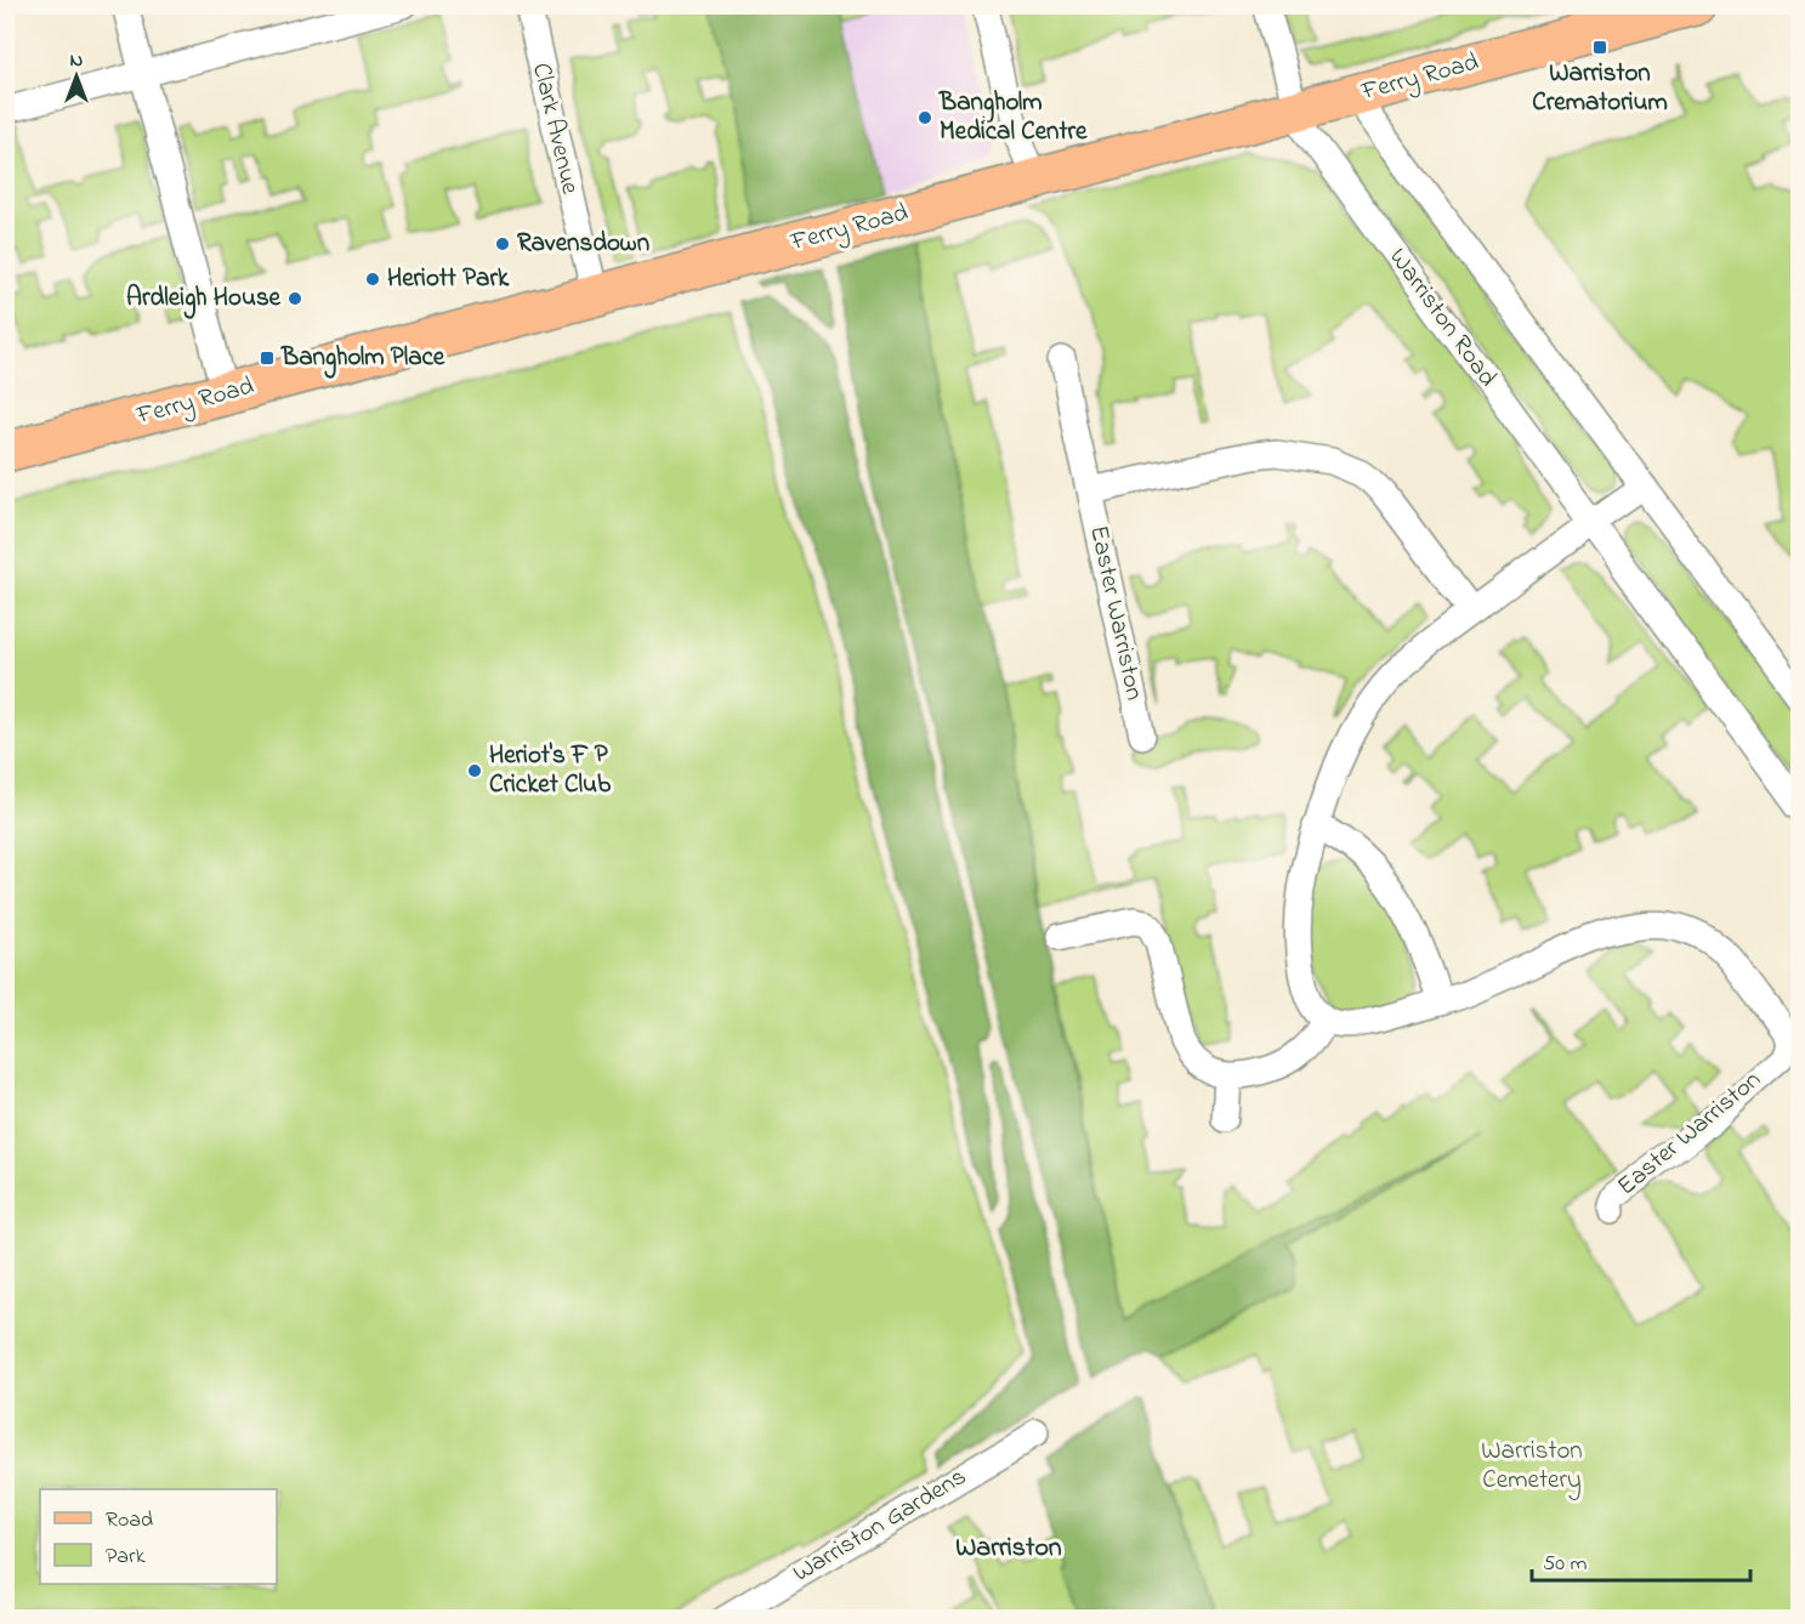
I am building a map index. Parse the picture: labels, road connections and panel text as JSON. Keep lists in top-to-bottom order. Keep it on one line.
{"streets":{"main road":["Ferry Road"],"street":["Clark Avenue","Warriston Road","Easter Warriston","Warriston Gardens"]},"crossings":[["Ferry Road","Clark Avenue"],["Ferry Road","Warriston Road"]],"districts":["Warriston"],"parks":["Warriston Cemetery"],"places":{"transit":["Warriston Crematorium","Bangholm Place"],"other":["Bangholm Medical Centre","Ravensdown","Heriott Park","Ardleigh House","Heriot's F P Cricket Club"]},"legend":["Road","Park"],"scale_bar":"50 m","north":"top"}
